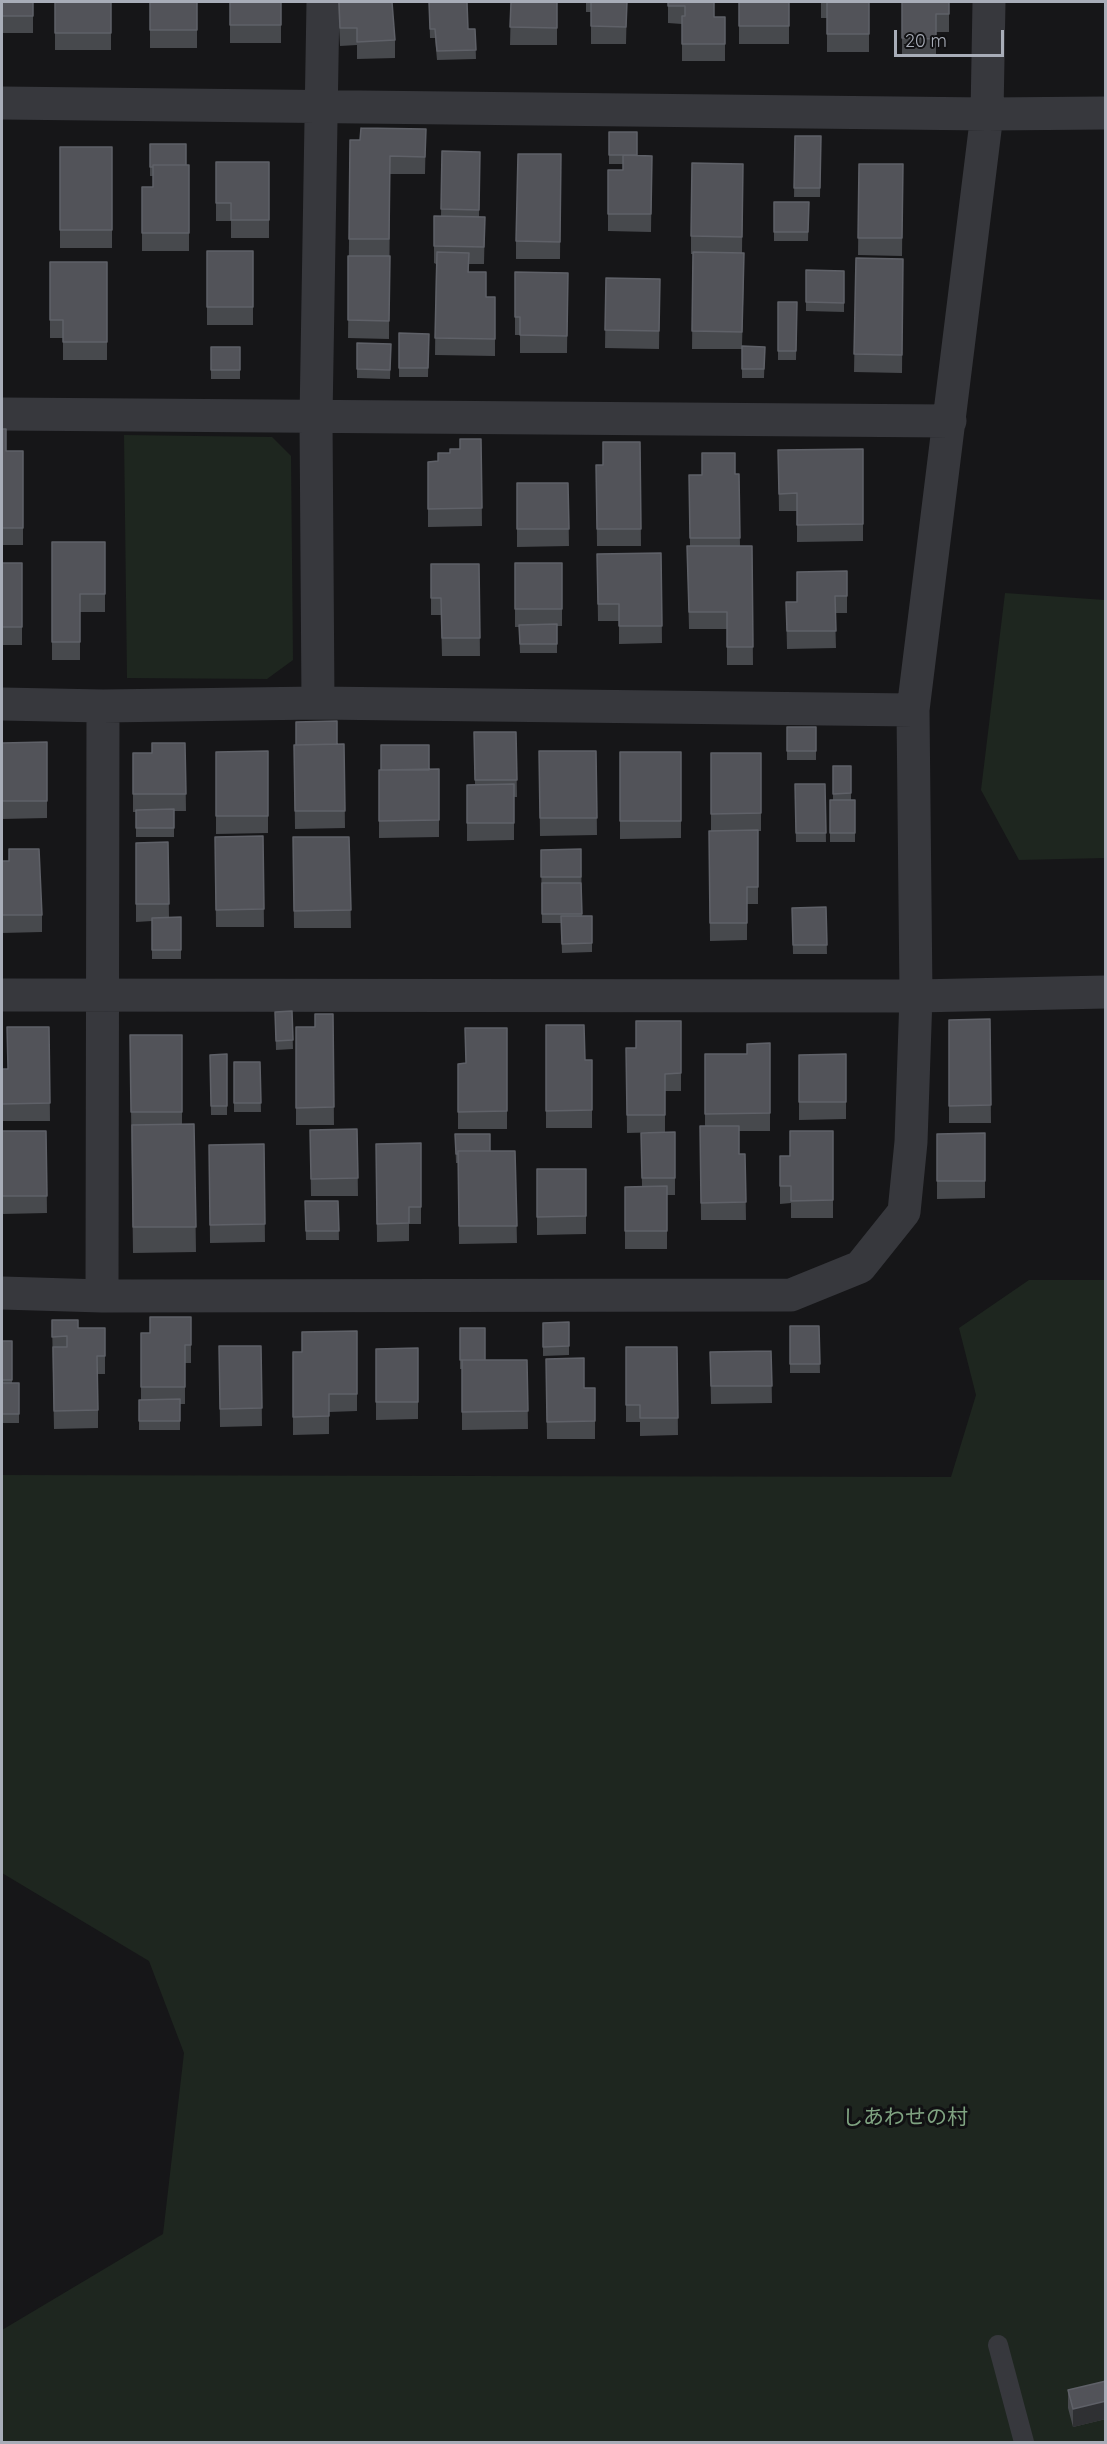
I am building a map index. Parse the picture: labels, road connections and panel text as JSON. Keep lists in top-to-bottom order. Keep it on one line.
{"parks":["しあわせの村"],"scale_bar":"20 m"}
